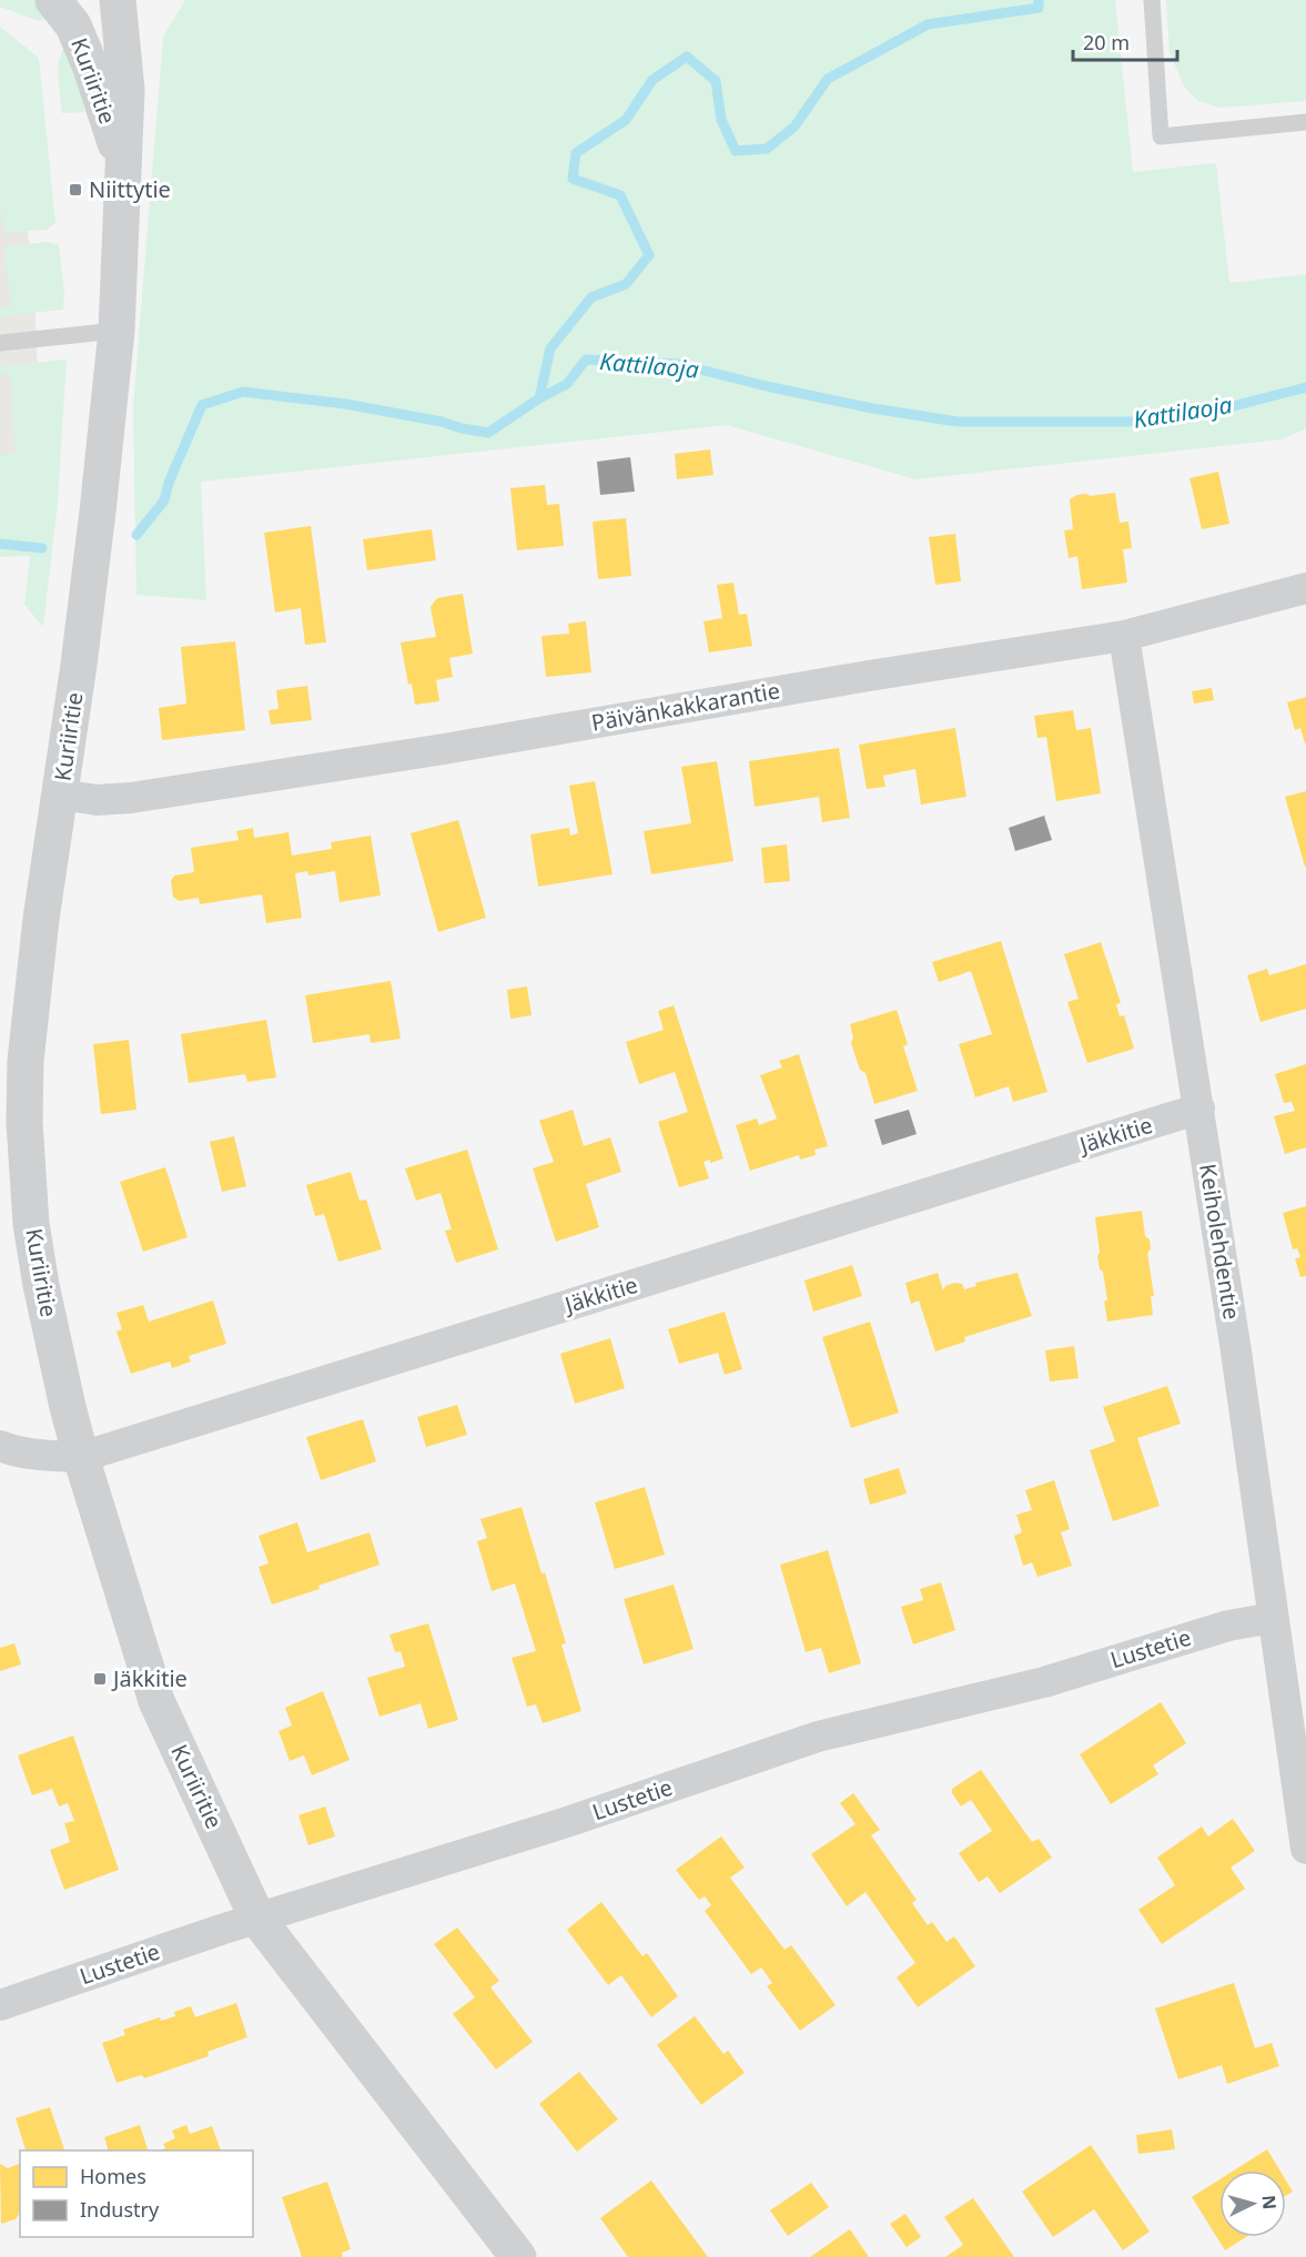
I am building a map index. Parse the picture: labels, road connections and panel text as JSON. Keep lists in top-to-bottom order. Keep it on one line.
{"streets":{"street":["Kuriiritie","Päivänkakkarantie","Jäkkitie","Keiholehdentie","Lustetie"]},"crossings":[["Kuriiritie","Päivänkakkarantie"],["Kuriiritie","Jäkkitie"],["Kuriiritie","Lustetie"],["Päivänkakkarantie","Keiholehdentie"],["Jäkkitie","Keiholehdentie"],["Keiholehdentie","Lustetie"]],"water":["Kattilaoja"],"places":{"transit":["Niittytie","Jäkkitie"]},"legend":["Homes","Industry"],"scale_bar":"20 m","north":"right"}
